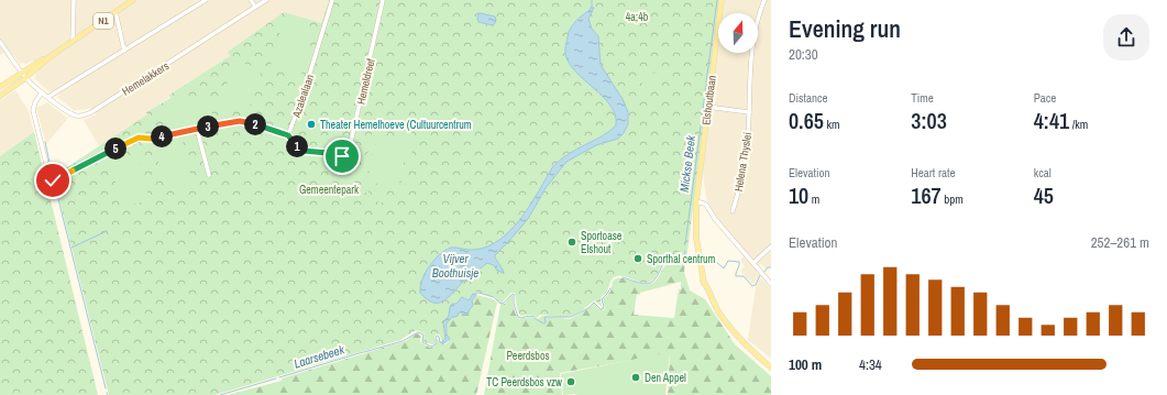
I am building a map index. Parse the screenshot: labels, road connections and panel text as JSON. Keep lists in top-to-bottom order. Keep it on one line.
{"streets":{"main road":["N1","Elshoutbaan"],"street":["Hemelakkers","Hemeldreef","Azalealaan","Helena Thyslei"]},"crossings":[["N1","Hemelakkers"]],"water":["Mickse Beek","Vijver Boothuisje","Laarsebeek"],"parks":["4a;4b","Gemeentepark","Peerdsbos"],"places":["Theater Hemelhoeve (Cultuurcentrum","Sportoase Elshout","Sporthal centrum","Den Appel","TC Peerdsbos vzw"],"north":"top","page":{"heading":["Evening run","20:30"],"stats":[["Distance","0.65 km"],["Time","3:03"],["Pace","4:41 /km"],["Elevation","10 m"],["Heart rate","167 bpm"],["kcal","45"]],"pins":["2","3","4","1","5"],"chart":["Elevation","252–261 m"],"list":[{"name":"100 m","note":"4:34"}]}}
